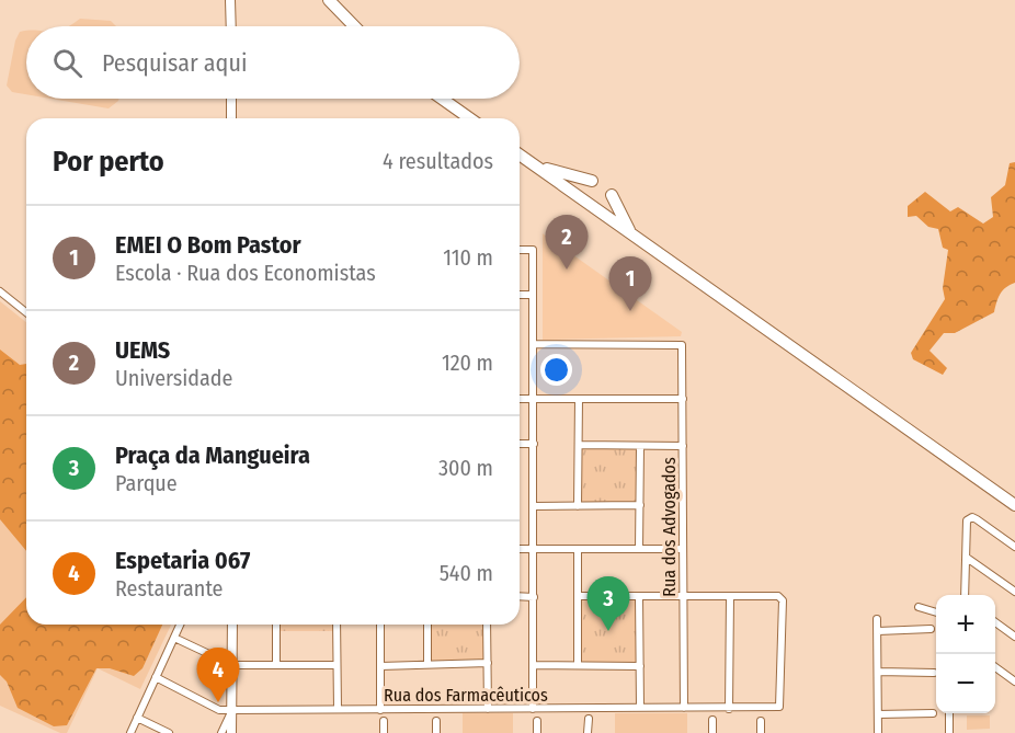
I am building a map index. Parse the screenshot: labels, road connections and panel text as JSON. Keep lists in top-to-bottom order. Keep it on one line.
{"streets":{"street":["Rua dos Advogados","Rua dos Farmacêuticos"]},"crossings":[["Rua dos Advogados","Rua dos Farmacêuticos"]],"page":{"search":"Pesquisar aqui","heading":["Por perto","4 resultados"],"list":[{"mark":"1","name":"EMEI O Bom Pastor","note":"Escola · Rua dos Economistas","value":"110 m"},{"mark":"2","name":"UEMS","note":"Universidade","value":"120 m"},{"mark":"3","name":"Praça da Mangueira","note":"Parque","value":"300 m"},{"mark":"4","name":"Espetaria 067","note":"Restaurante","value":"540 m"}],"pins":["2","1","3","4"],"map_buttons":["+","−"]}}
